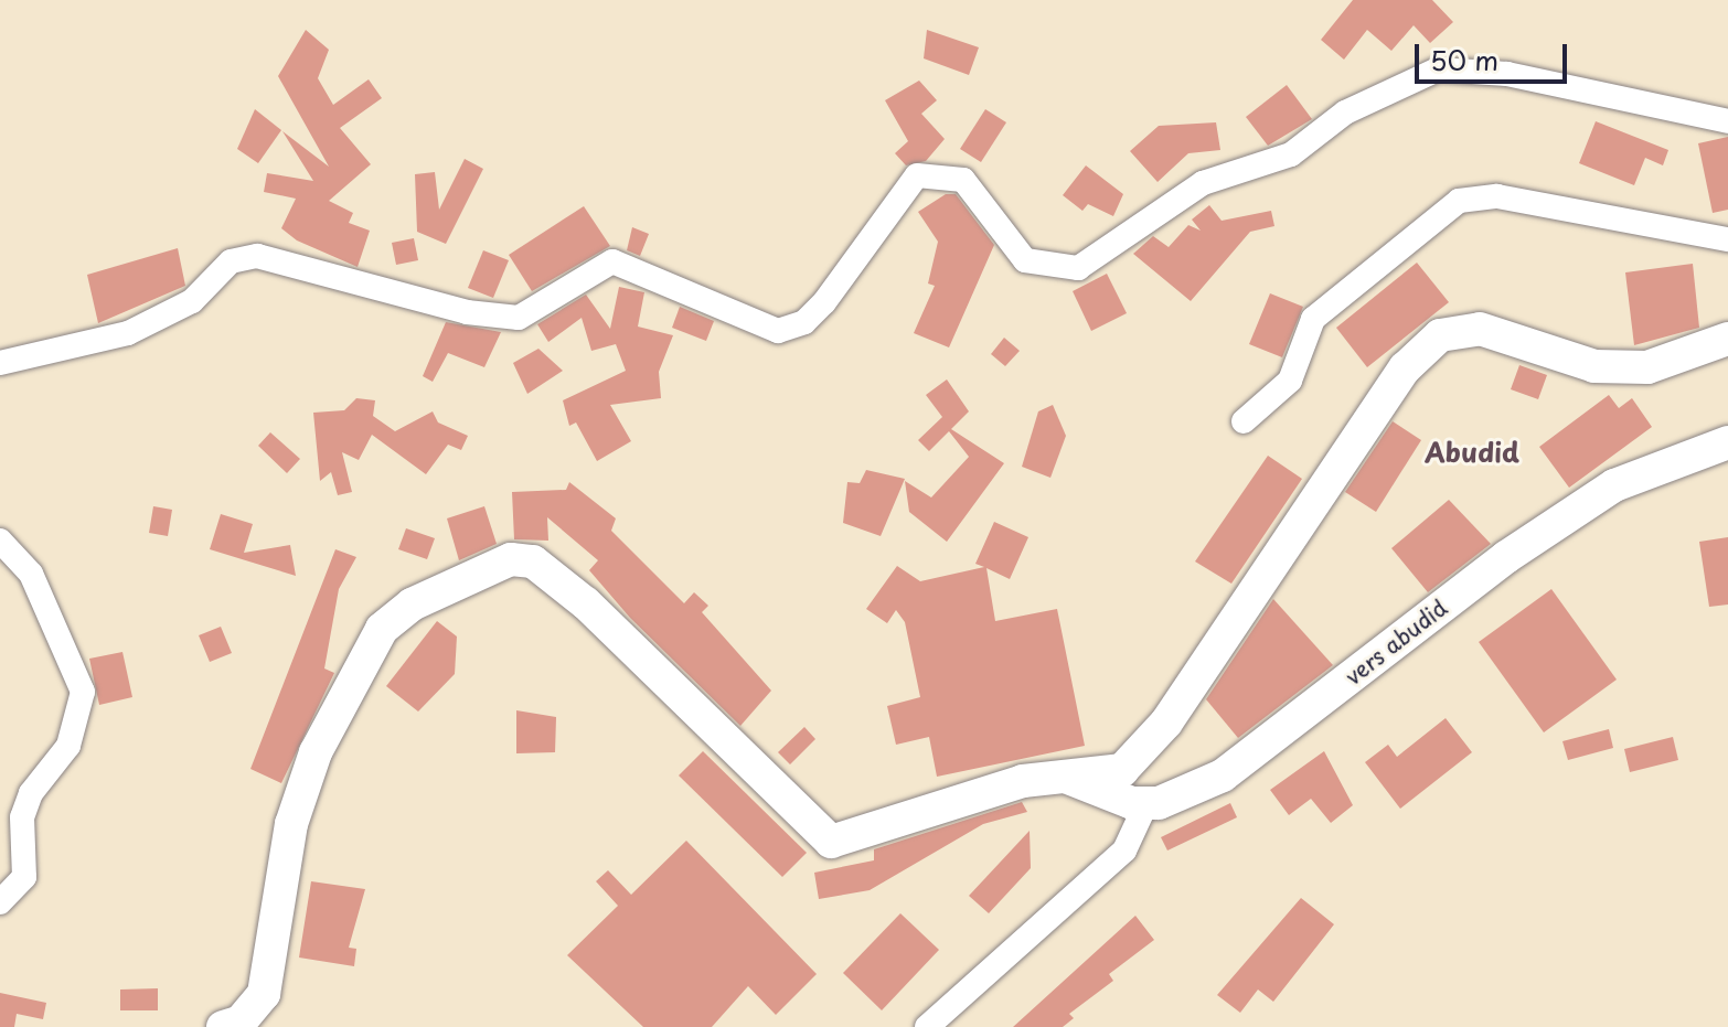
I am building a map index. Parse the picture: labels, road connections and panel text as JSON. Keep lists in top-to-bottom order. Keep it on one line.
{"streets":{"street":["vers abudid"]},"districts":["Abudid"],"scale_bar":"50 m"}
